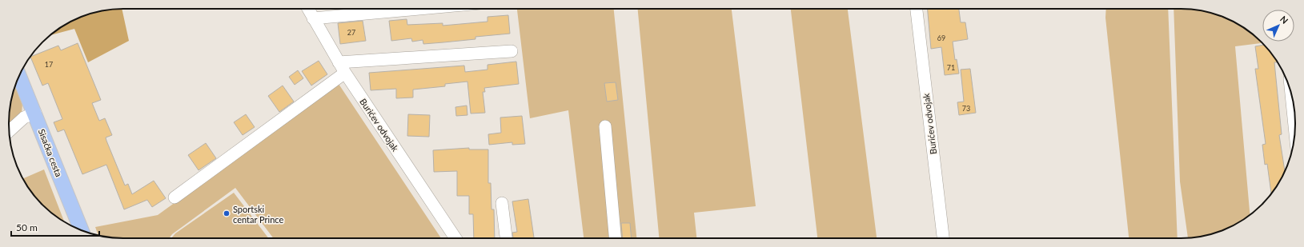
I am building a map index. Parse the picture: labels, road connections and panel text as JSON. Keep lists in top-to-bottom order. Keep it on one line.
{"streets":{"main road":["Sisačka cesta"],"street":["Burićev odvojak"]},"places":["Sportski centar Prince"],"house_numbers":["27","69","17","71","73"],"scale_bar":"50 m","north":"top right"}
